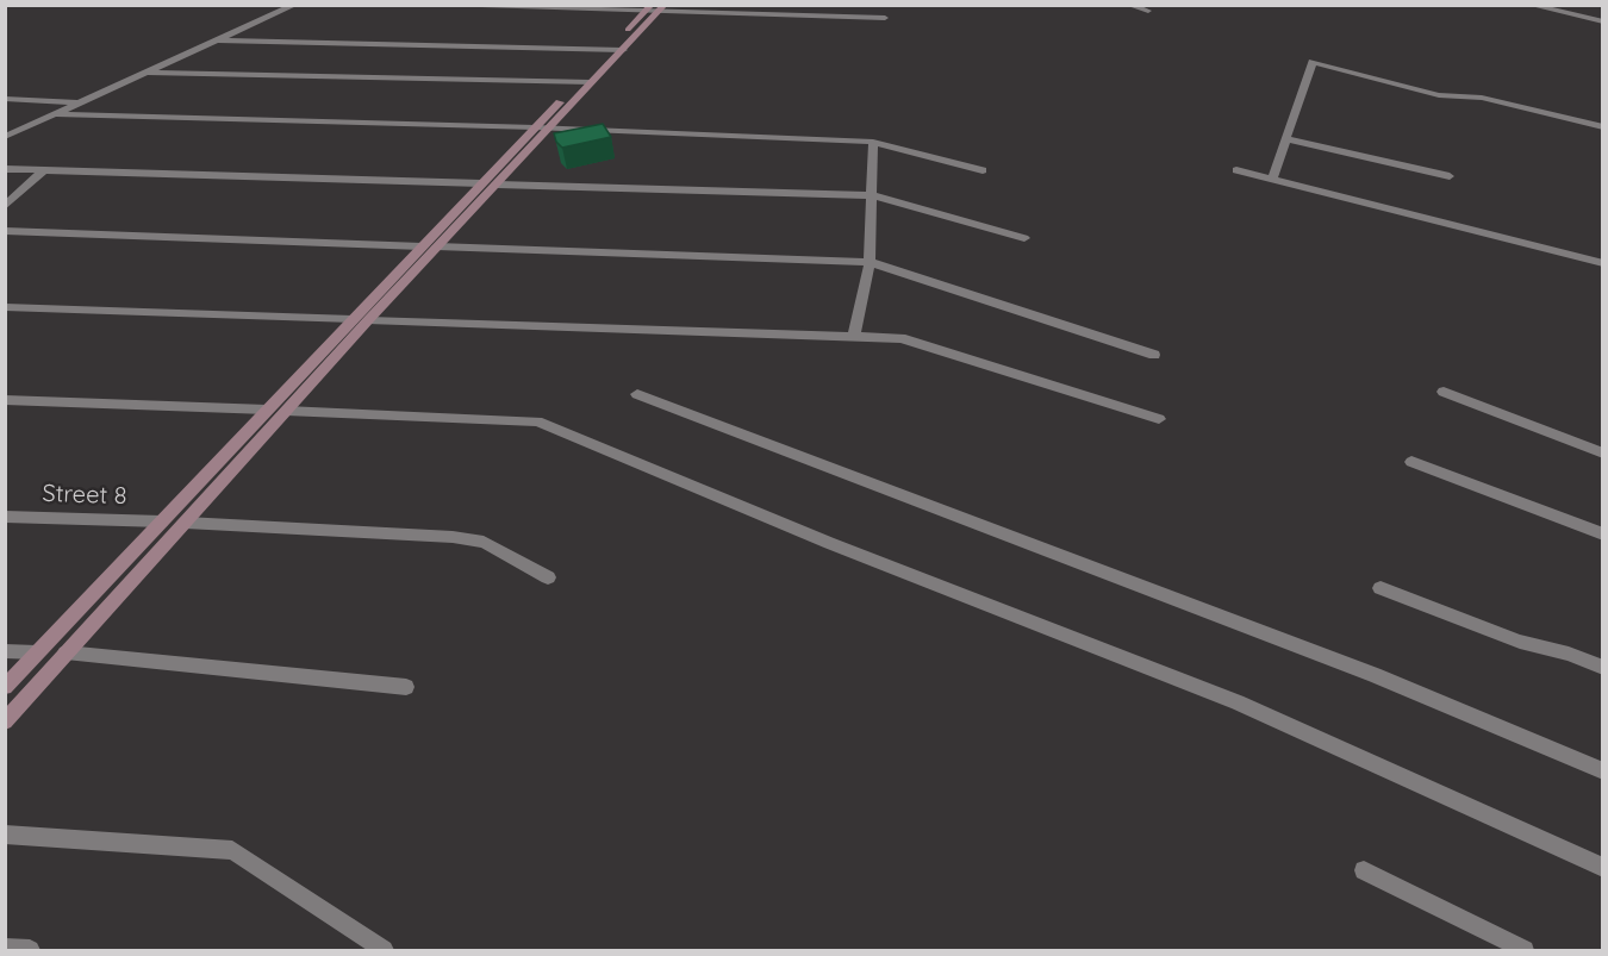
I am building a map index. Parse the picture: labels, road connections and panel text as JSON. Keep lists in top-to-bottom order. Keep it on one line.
{"streets":{"street":["Street 8"]}}
